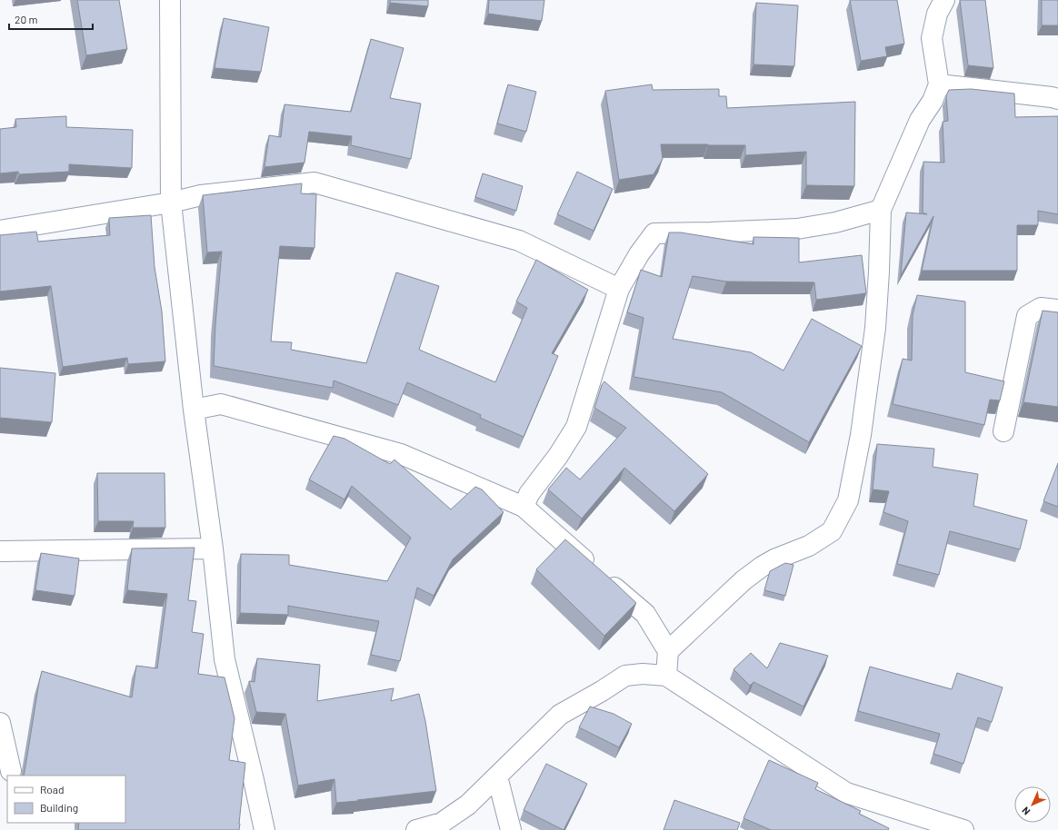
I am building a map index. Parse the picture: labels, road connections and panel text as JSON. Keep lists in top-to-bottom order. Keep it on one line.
{"legend":["Road","Building"],"scale_bar":"20 m","north":"bottom left"}
